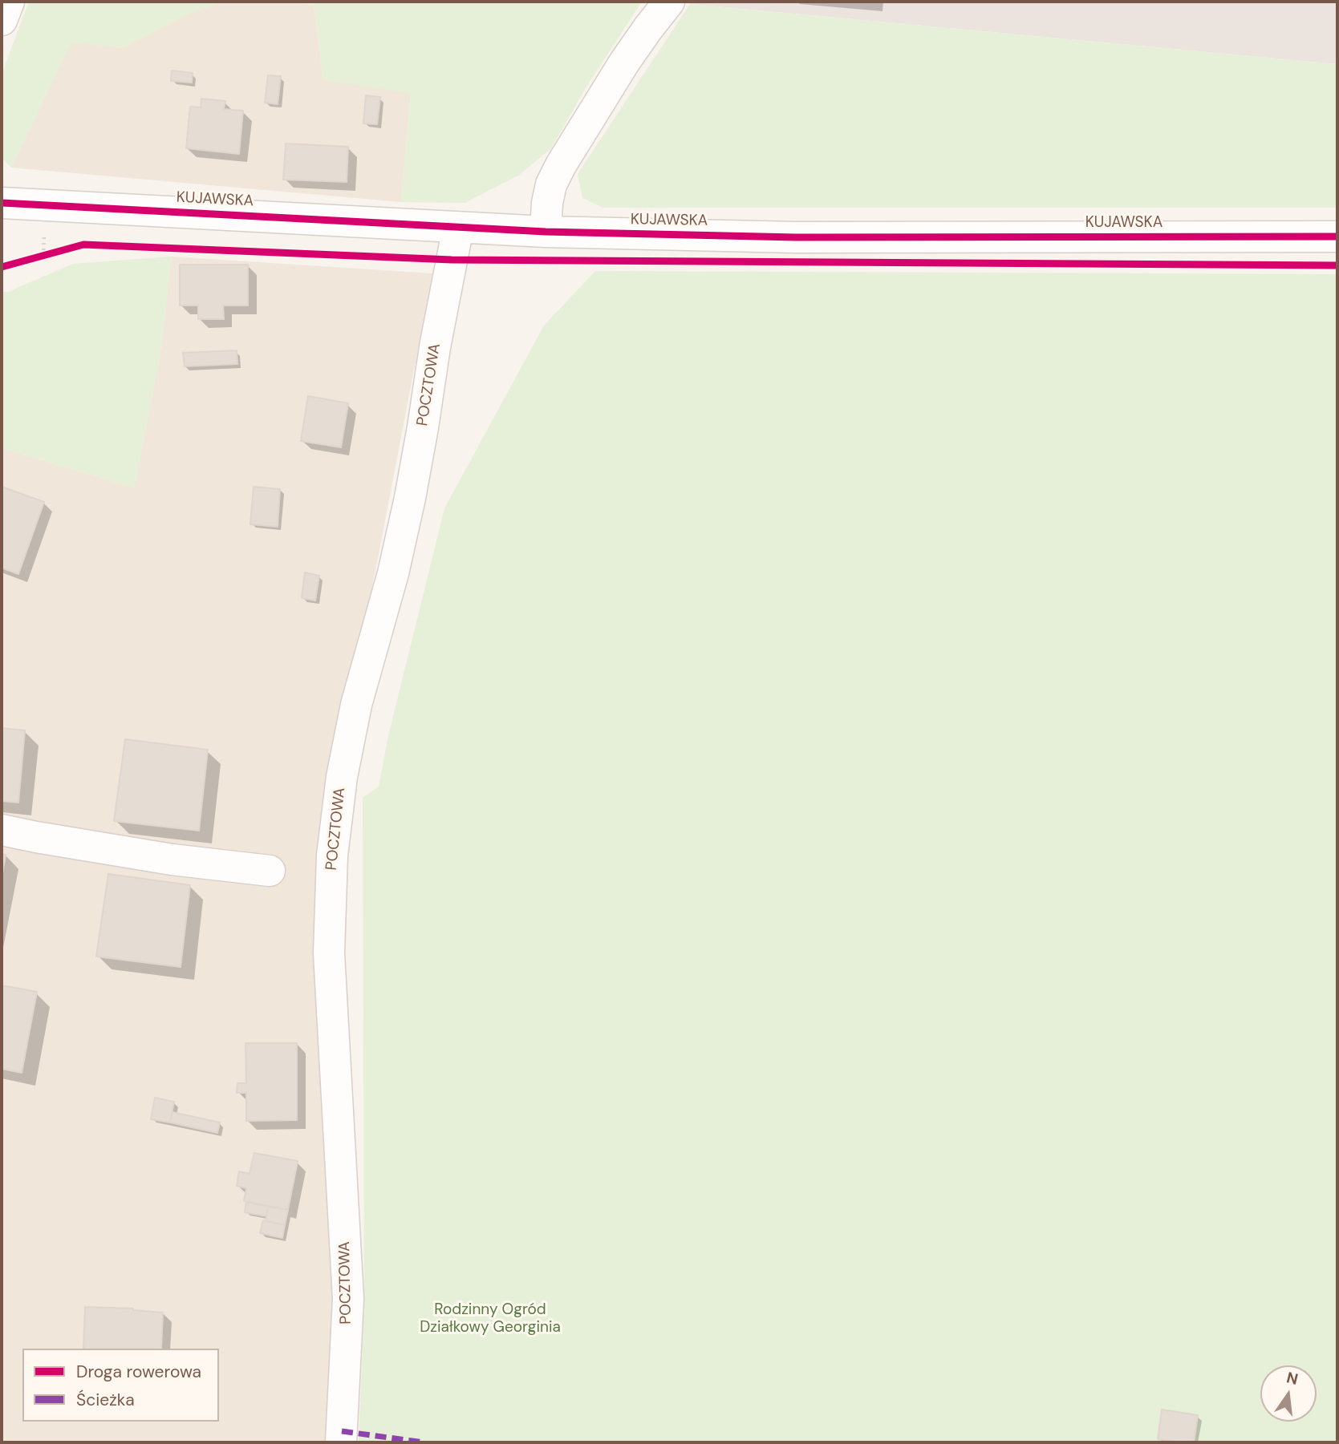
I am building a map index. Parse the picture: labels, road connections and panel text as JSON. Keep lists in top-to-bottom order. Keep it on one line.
{"streets":{"street":["KUJAWSKA","POCZTOWA"]},"crossings":[["KUJAWSKA","POCZTOWA"]],"parks":["Rodzinny Ogród Działkowy Georginia"],"legend":["Droga rowerowa","Ścieżka"],"north":"top"}
